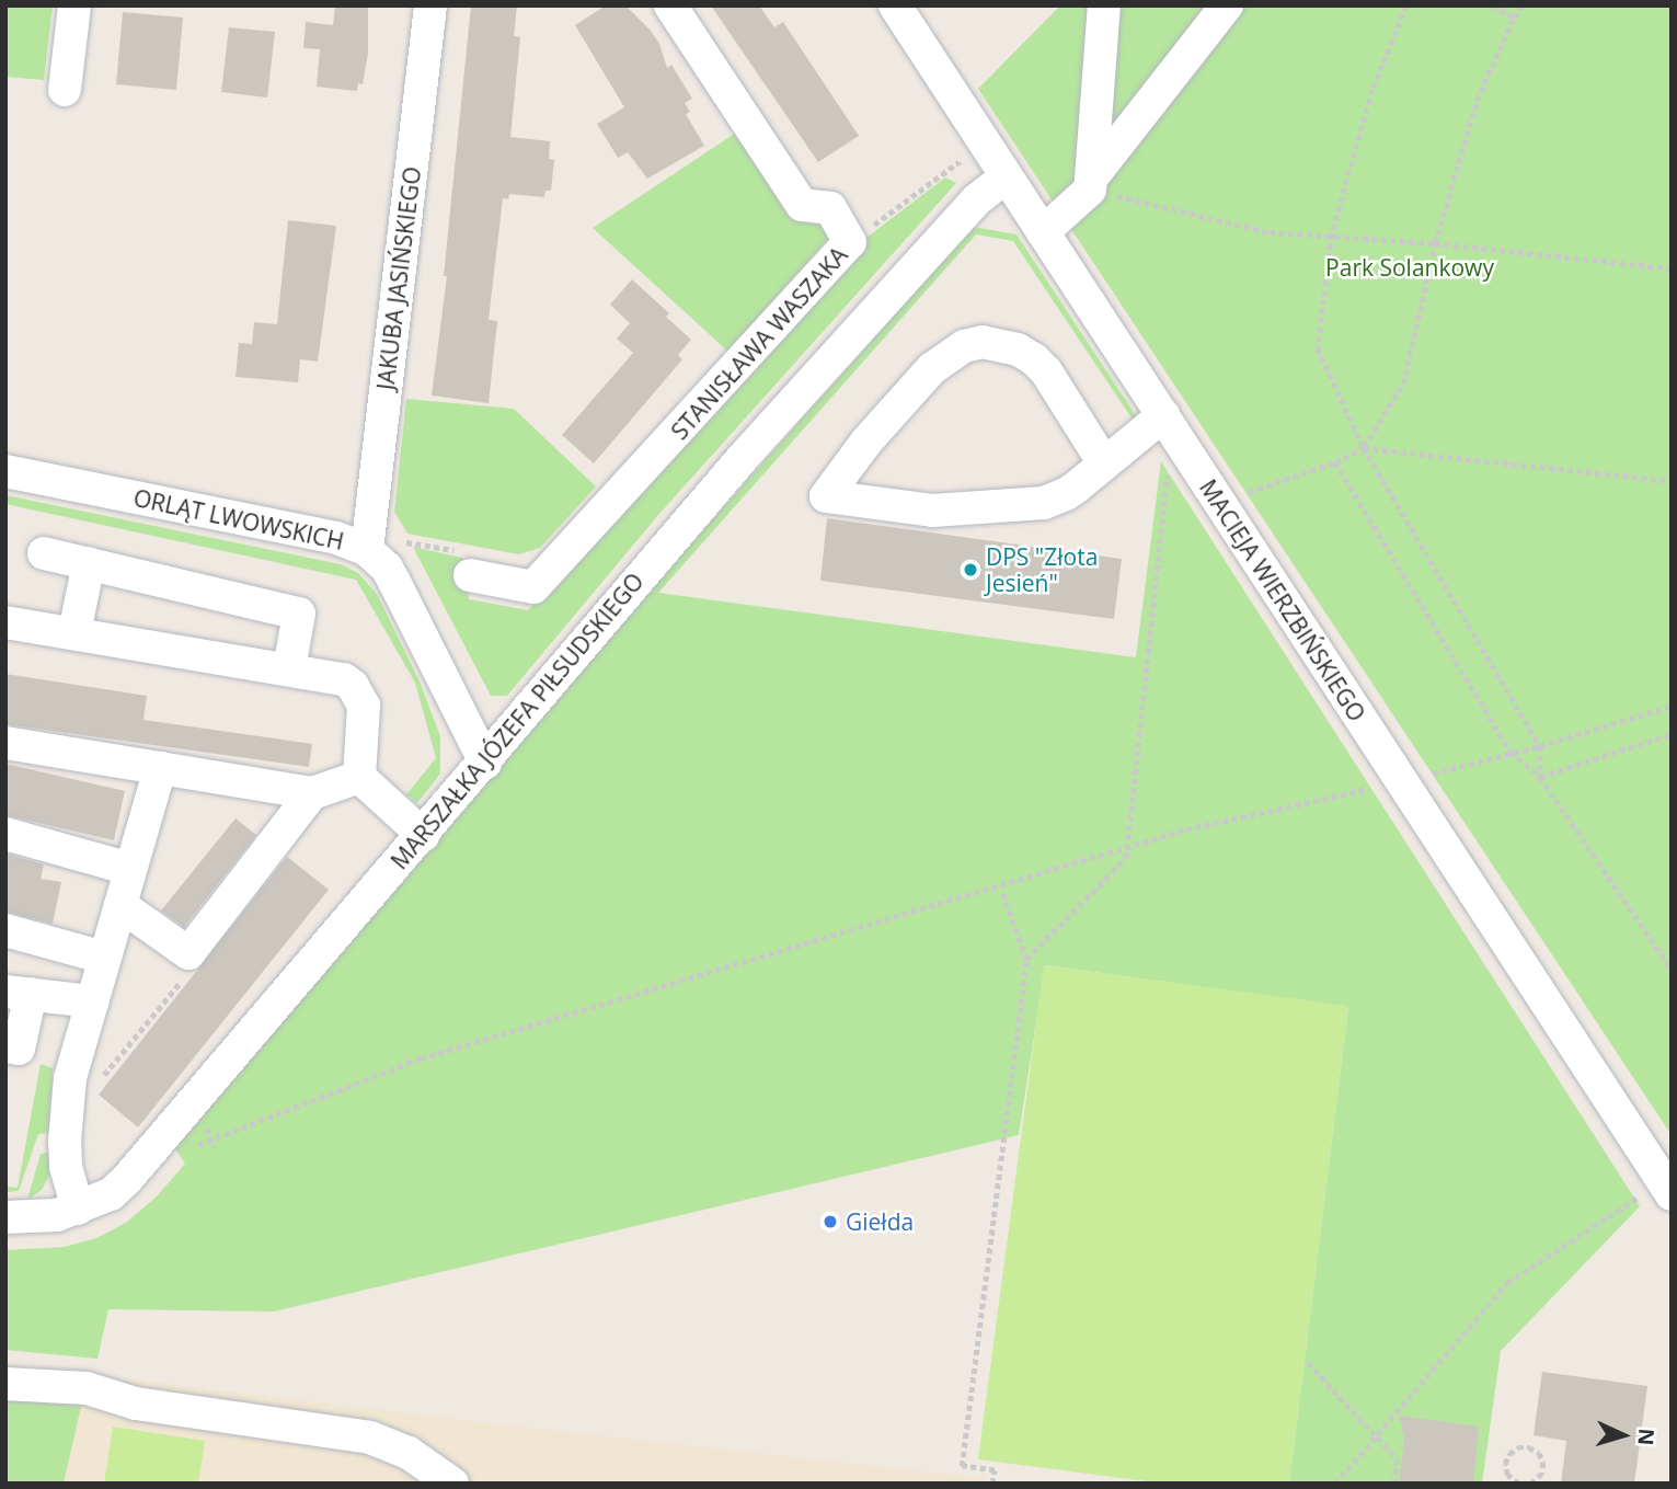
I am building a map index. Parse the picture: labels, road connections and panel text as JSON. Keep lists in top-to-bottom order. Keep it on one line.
{"streets":{"street":["JAKUBA JASIŃSKIEGO","STANISŁAWA WASZAKA","ORLĄT LWOWSKICH","MACIEJA WIERZBIŃSKIEGO","MARSZAŁKA JÓZEFA PIŁSUDSKIEGO"]},"crossings":[["JAKUBA JASIŃSKIEGO","ORLĄT LWOWSKICH"],["ORLĄT LWOWSKICH","MARSZAŁKA JÓZEFA PIŁSUDSKIEGO"],["MACIEJA WIERZBIŃSKIEGO","MARSZAŁKA JÓZEFA PIŁSUDSKIEGO"]],"parks":["Park Solankowy"],"places":["DPS \"Złota Jesień\"","Giełda"],"north":"right"}
